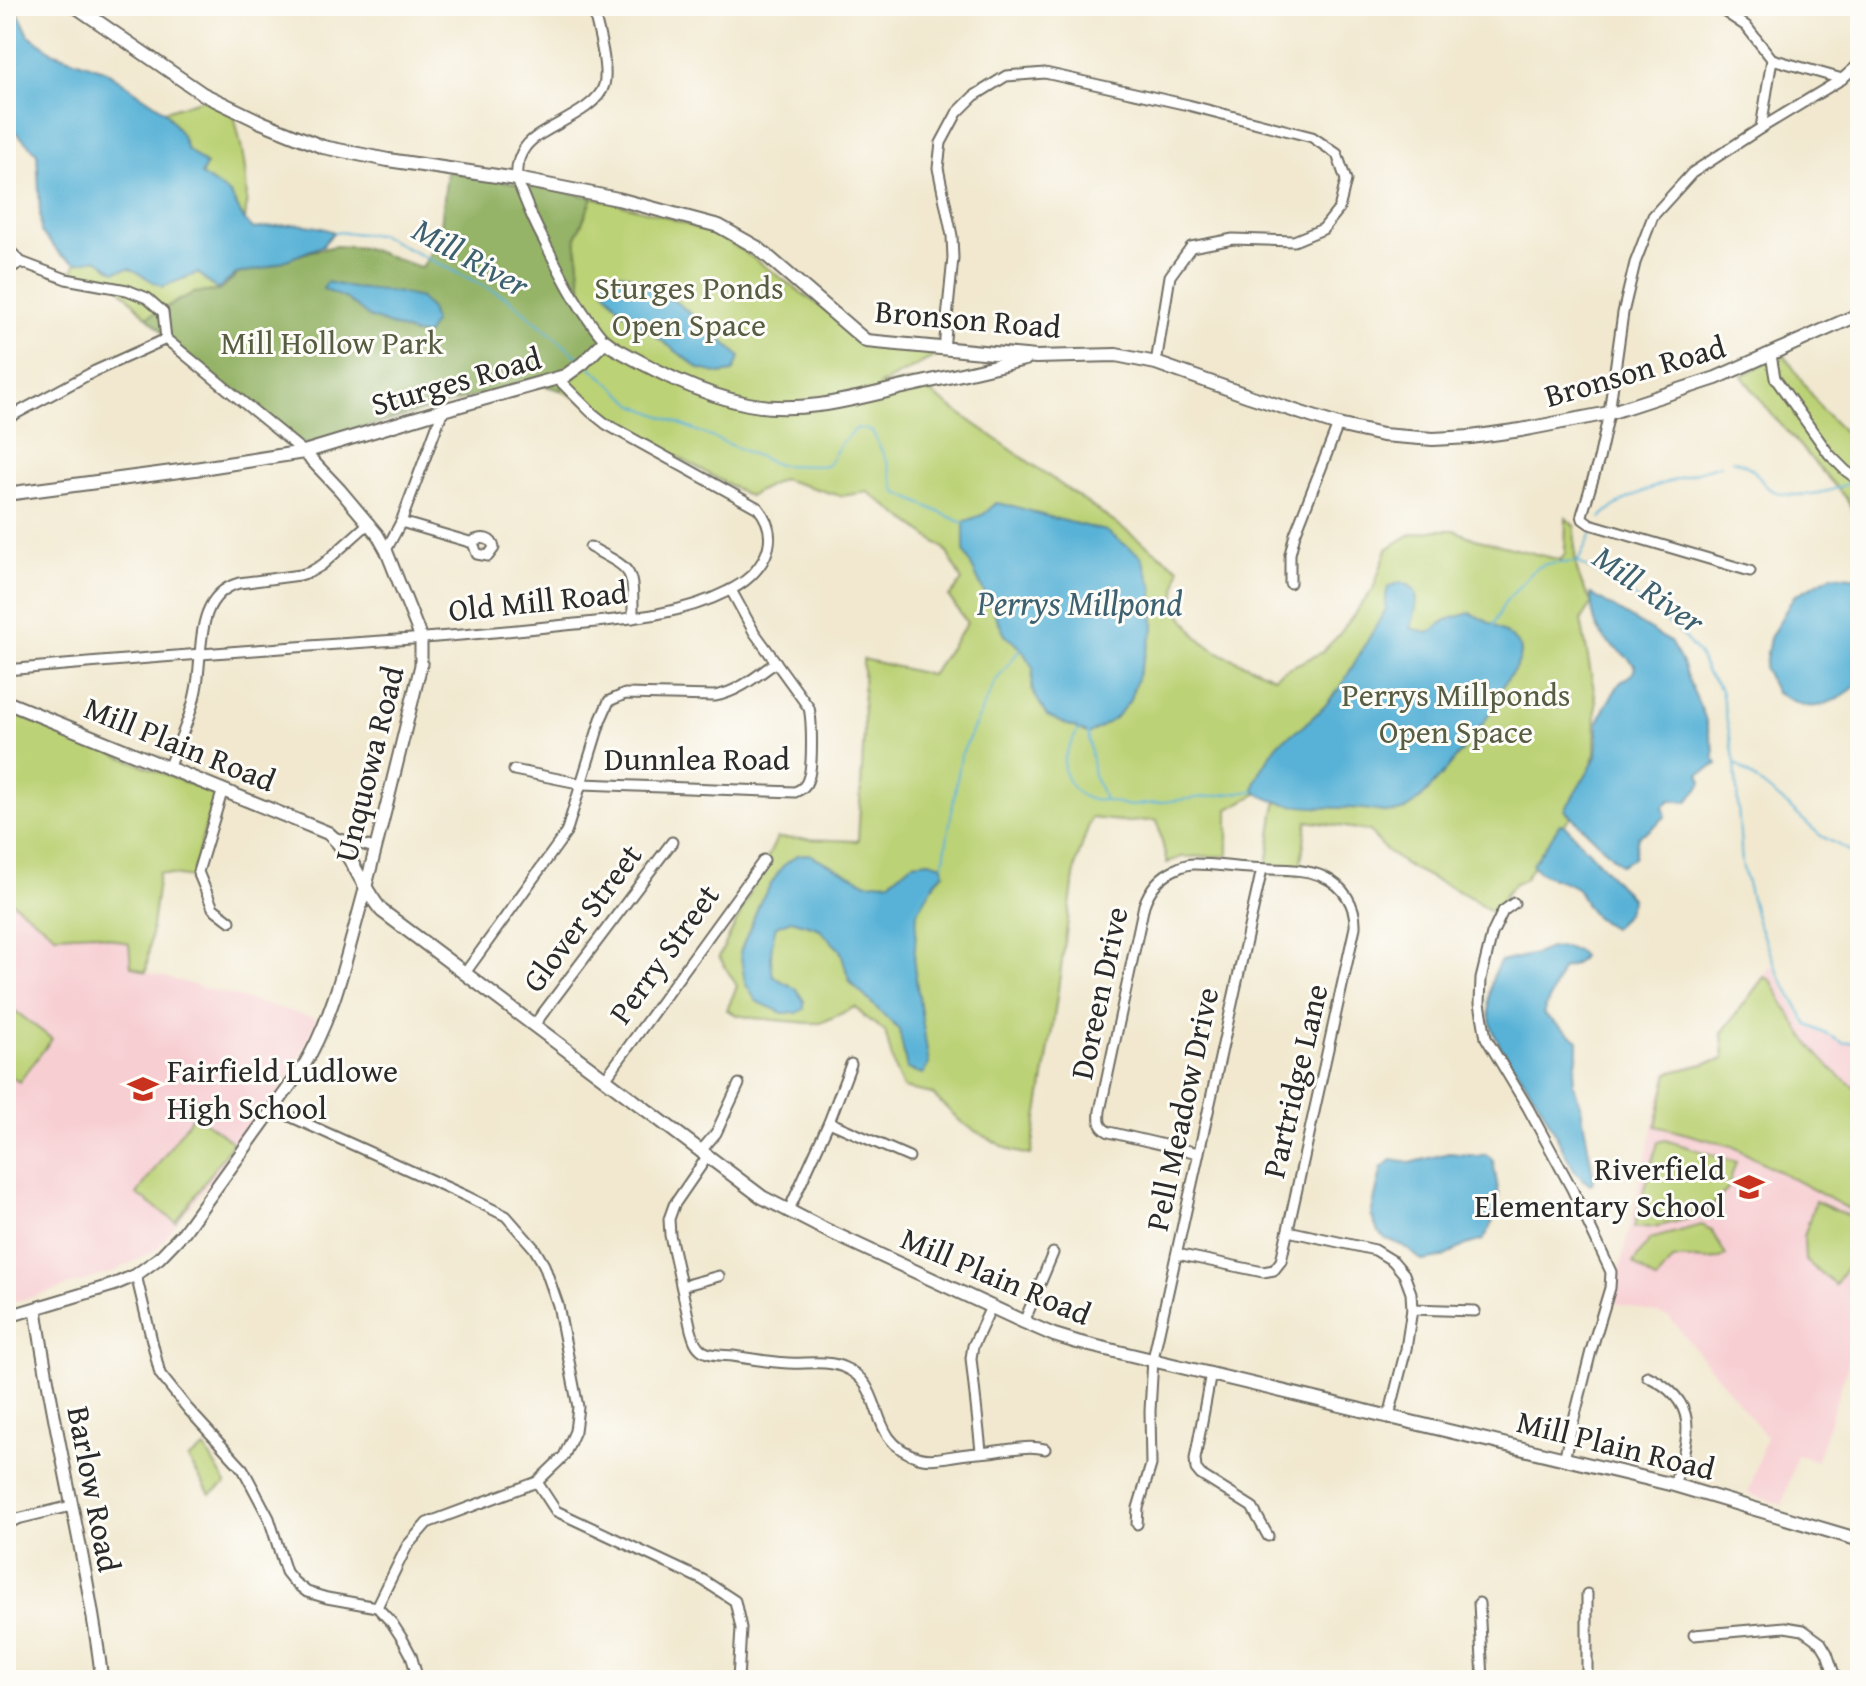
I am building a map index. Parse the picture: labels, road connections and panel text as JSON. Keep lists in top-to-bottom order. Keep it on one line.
{"streets":{"main road":["Bronson Road","Sturges Road","Mill Plain Road"],"street":["Old Mill Road","Dunnlea Road","Unquowa Road","Glover Street","Perry Street","Doreen Drive","Partridge Lane","Pell Meadow Drive","Barlow Road"]},"crossings":[["Sturges Road","Old Mill Road"],["Sturges Road","Unquowa Road"],["Old Mill Road","Dunnlea Road"],["Old Mill Road","Unquowa Road"],["Mill Plain Road","Unquowa Road"],["Mill Plain Road","Glover Street"],["Mill Plain Road","Perry Street"],["Mill Plain Road","Pell Meadow Drive"],["Unquowa Road","Barlow Road"],["Doreen Drive","Partridge Lane"],["Doreen Drive","Pell Meadow Drive"],["Partridge Lane","Pell Meadow Drive"]],"water":["Mill River","Perrys Millpond"],"parks":["Sturges Ponds Open Space","Mill Hollow Park","Perrys Millponds Open Space"],"places":{"school or university":["Fairfield Ludlowe High School","Riverfield Elementary School"]}}
